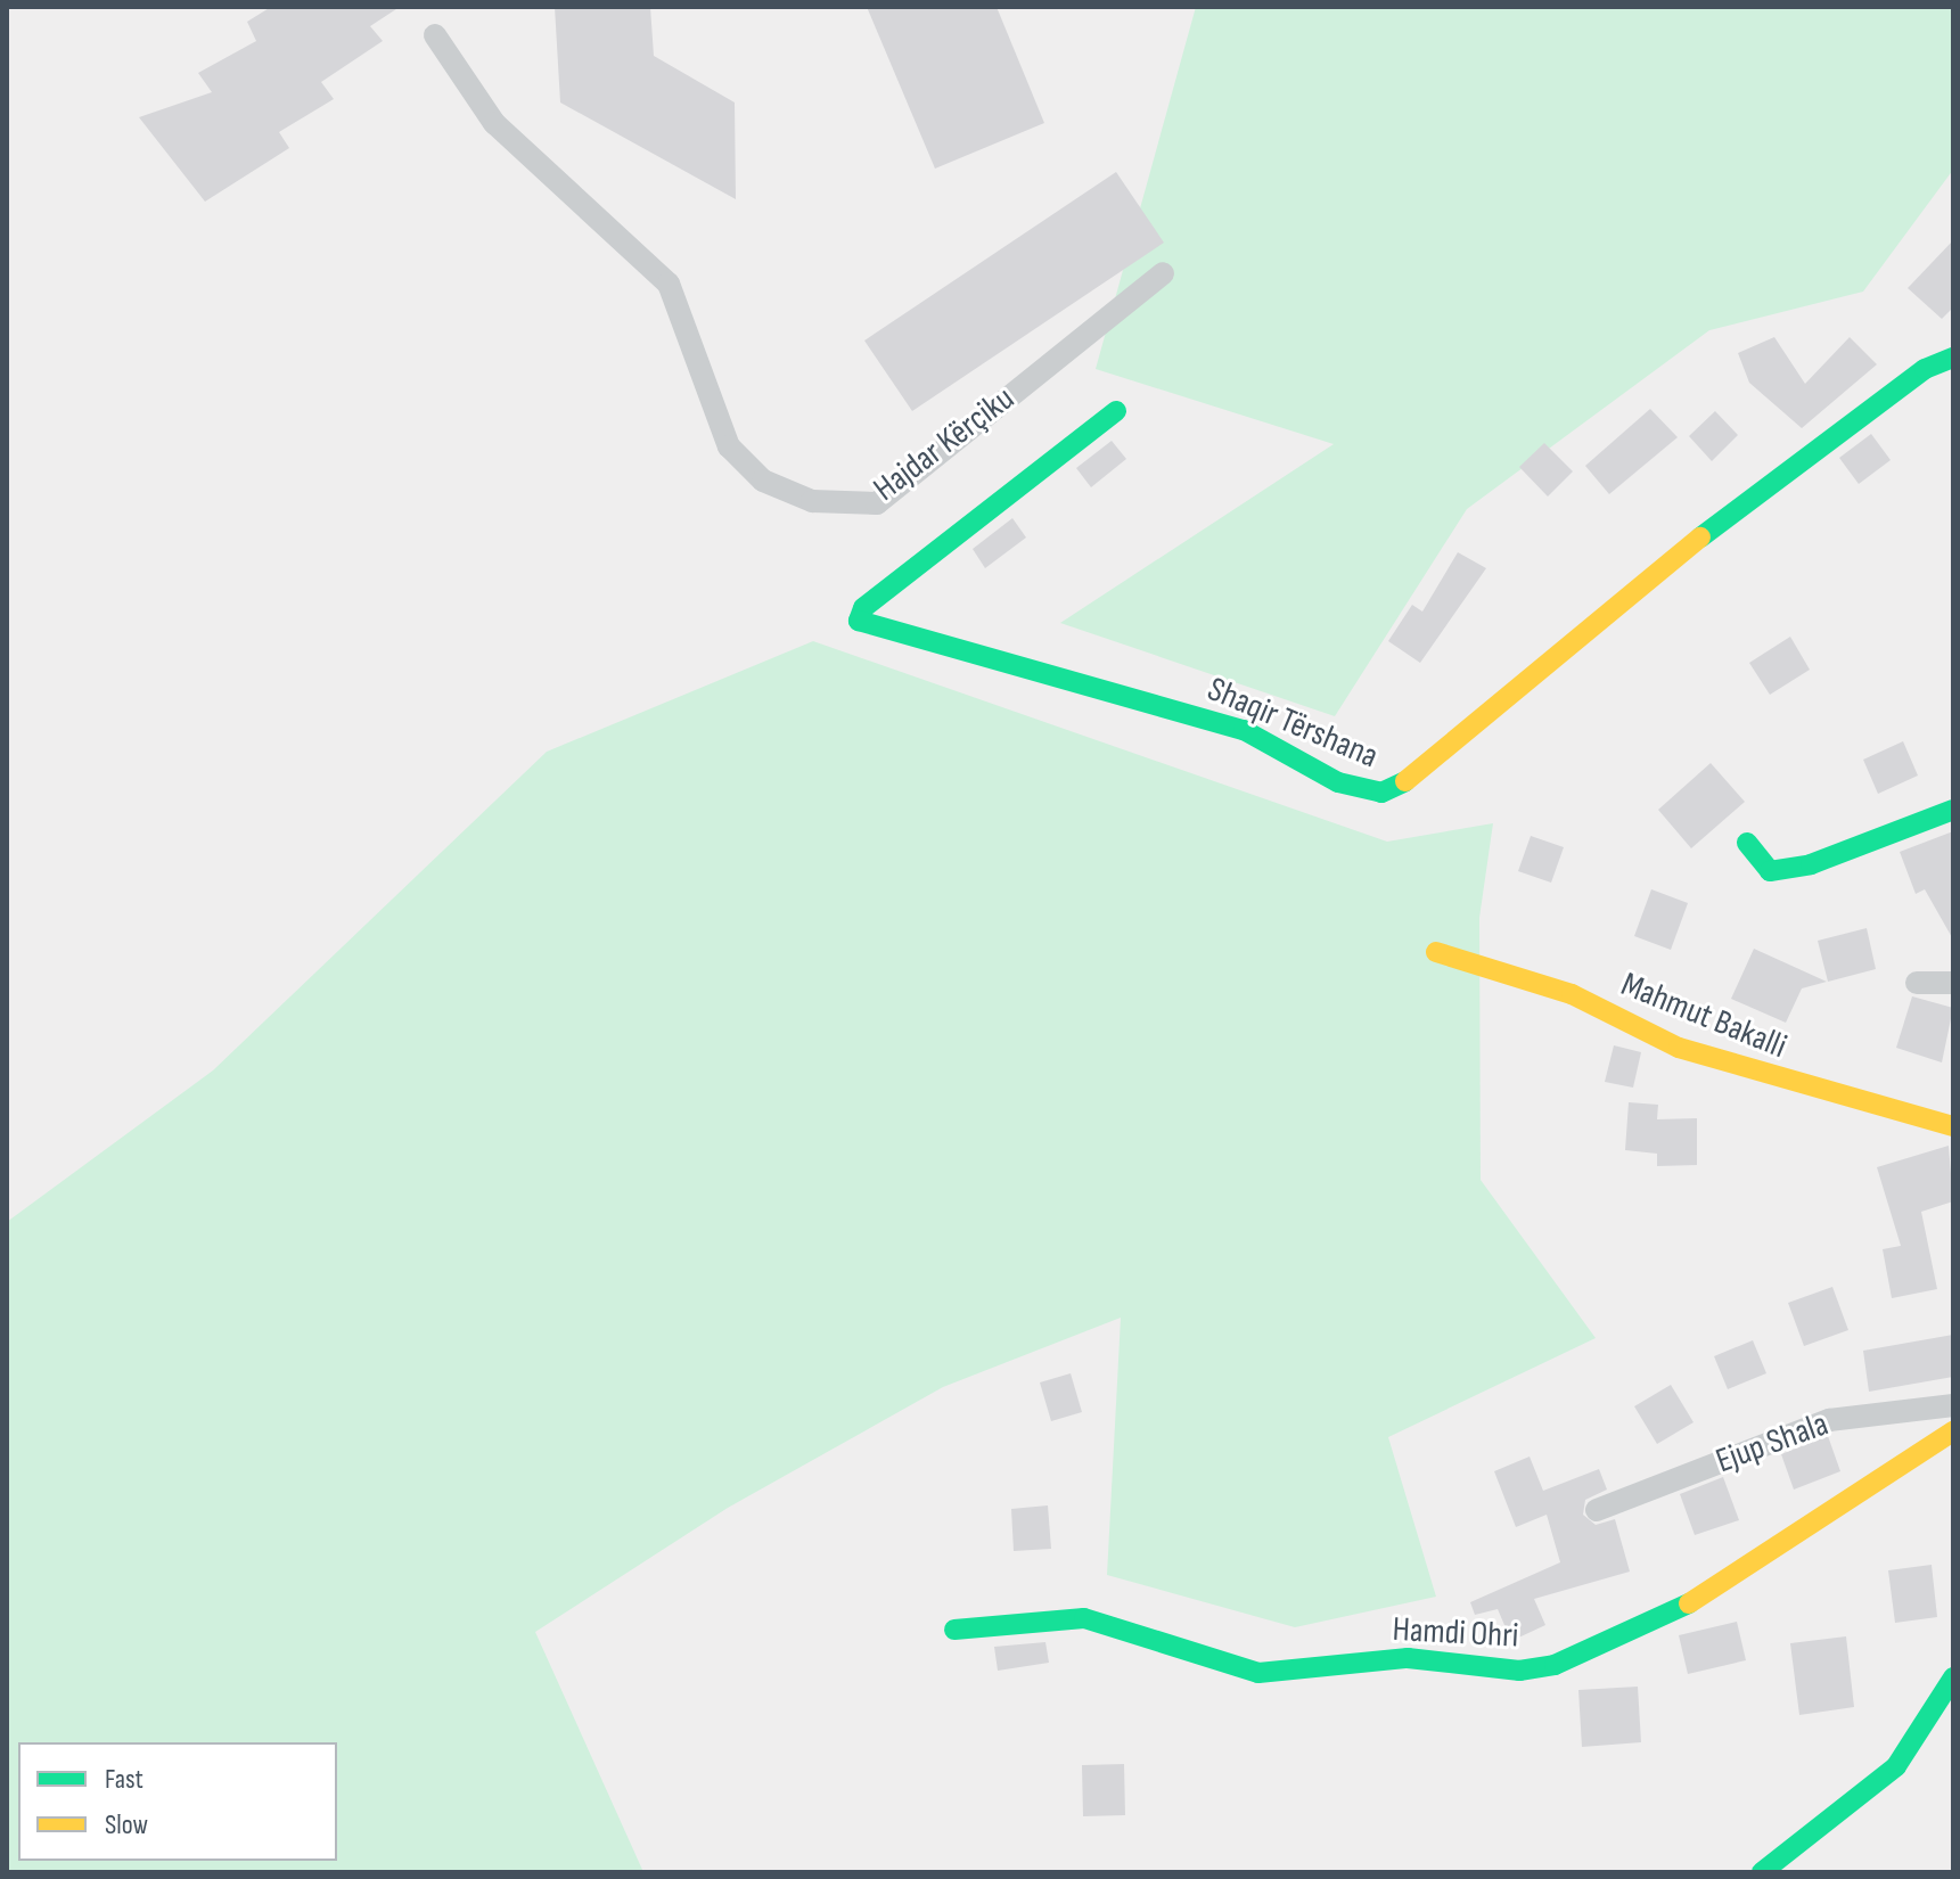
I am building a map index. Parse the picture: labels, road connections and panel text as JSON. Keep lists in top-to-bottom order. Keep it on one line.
{"streets":{"street":["Hajdar Kërçiku","Shaqir Tërshana","Mahmut Bakalli","Ejup Shala","Hamdi Ohri"]},"legend":["Fast","Slow"]}
